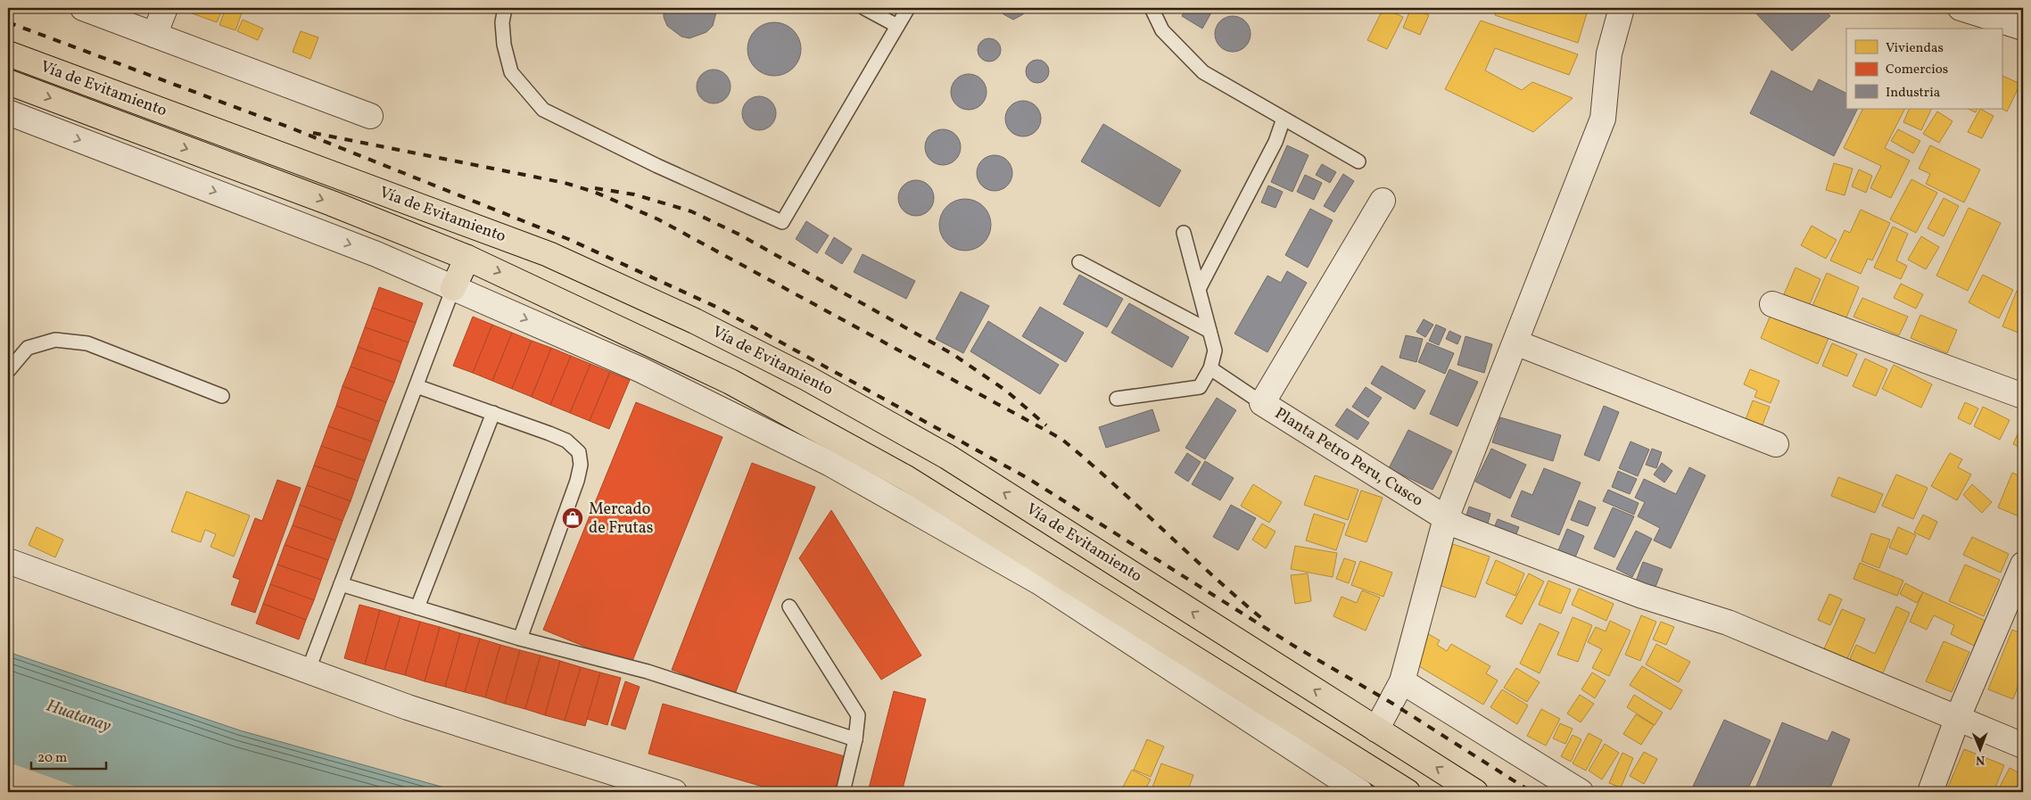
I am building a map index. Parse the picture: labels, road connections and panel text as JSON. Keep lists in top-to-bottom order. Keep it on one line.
{"streets":{"highway":["Vía de Evitamiento"],"street":["Planta Petro Peru, Cusco"]},"water":["Huatanay"],"places":{"shop":["Mercado de Frutas"]},"legend":["Viviendas","Comercios","Industria"],"scale_bar":"20 m","north":"bottom"}
